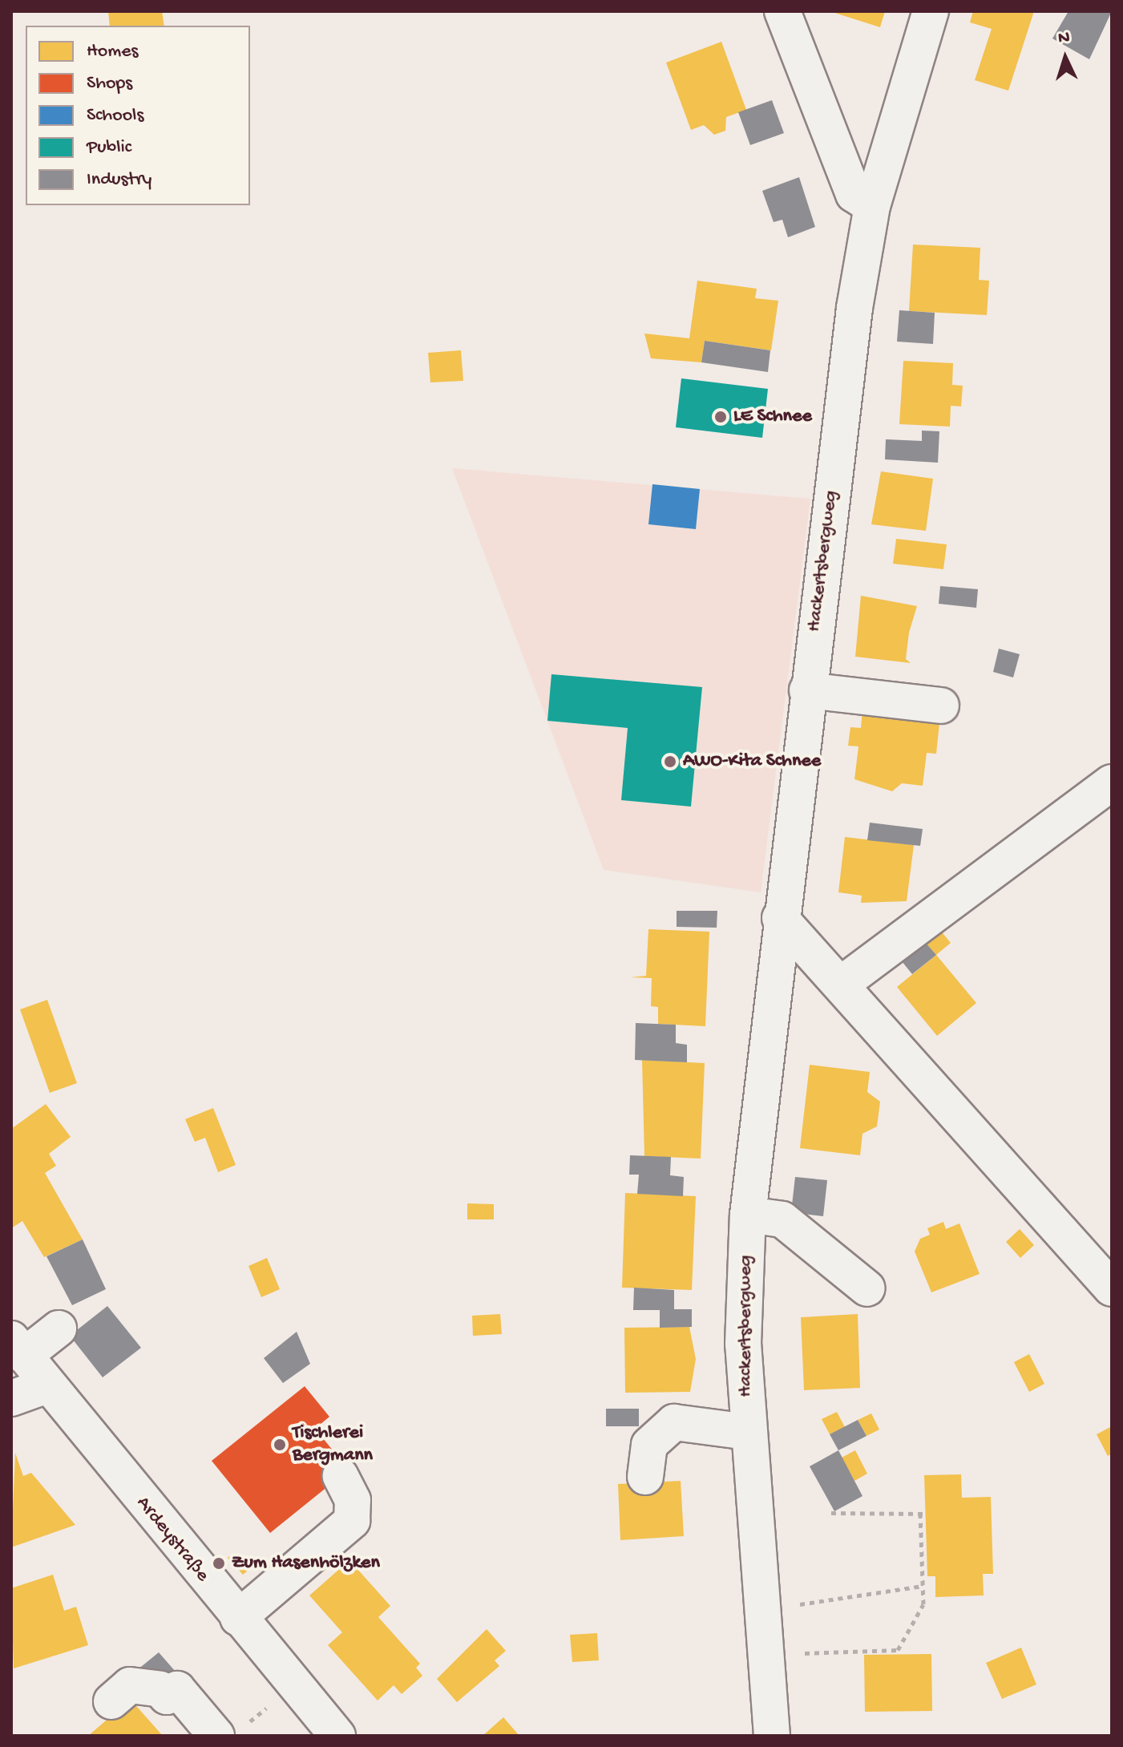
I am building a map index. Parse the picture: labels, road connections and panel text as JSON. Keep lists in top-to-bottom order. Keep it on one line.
{"streets":{"street":["Hackertsbergweg","Ardeystraße"]},"places":["LE Schnee","AWO-Kita Schnee","Tischlerei Bergmann","Zum Hasenhölzken"],"legend":["Homes","Shops","Schools","Public","Industry"],"north":"top"}
